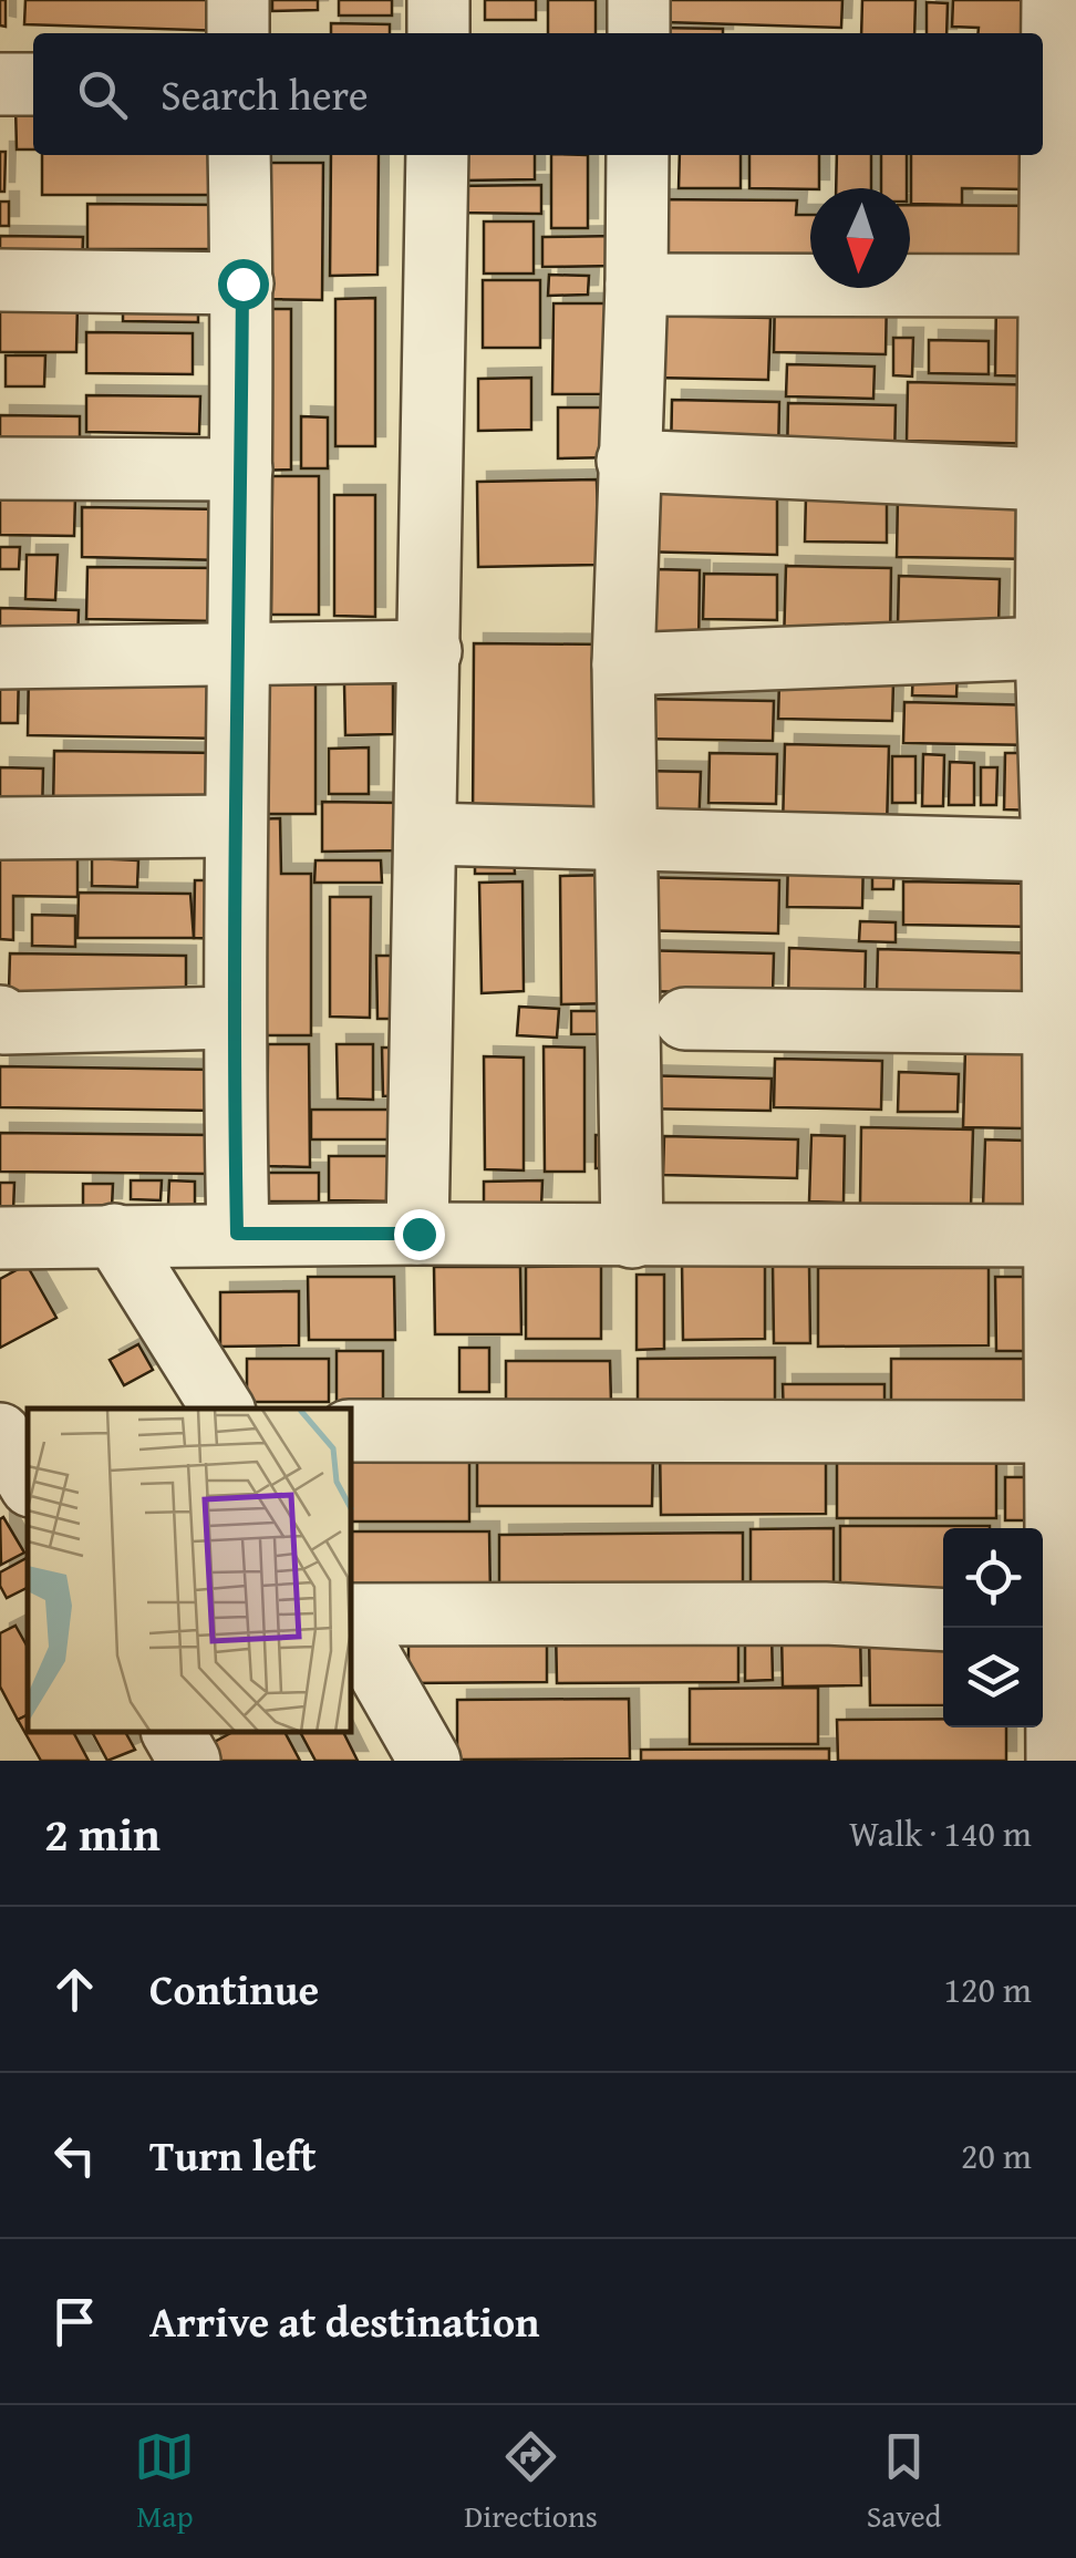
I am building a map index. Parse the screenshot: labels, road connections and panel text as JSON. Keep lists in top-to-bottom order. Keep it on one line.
{"north":"bottom","page":{"search":"Search here","heading":["2 min","Walk · 140 m"],"list":[["Continue","120 m"],["Turn left","20 m"],"Arrive at destination"],"nav":["Map","Directions","Saved"]}}
